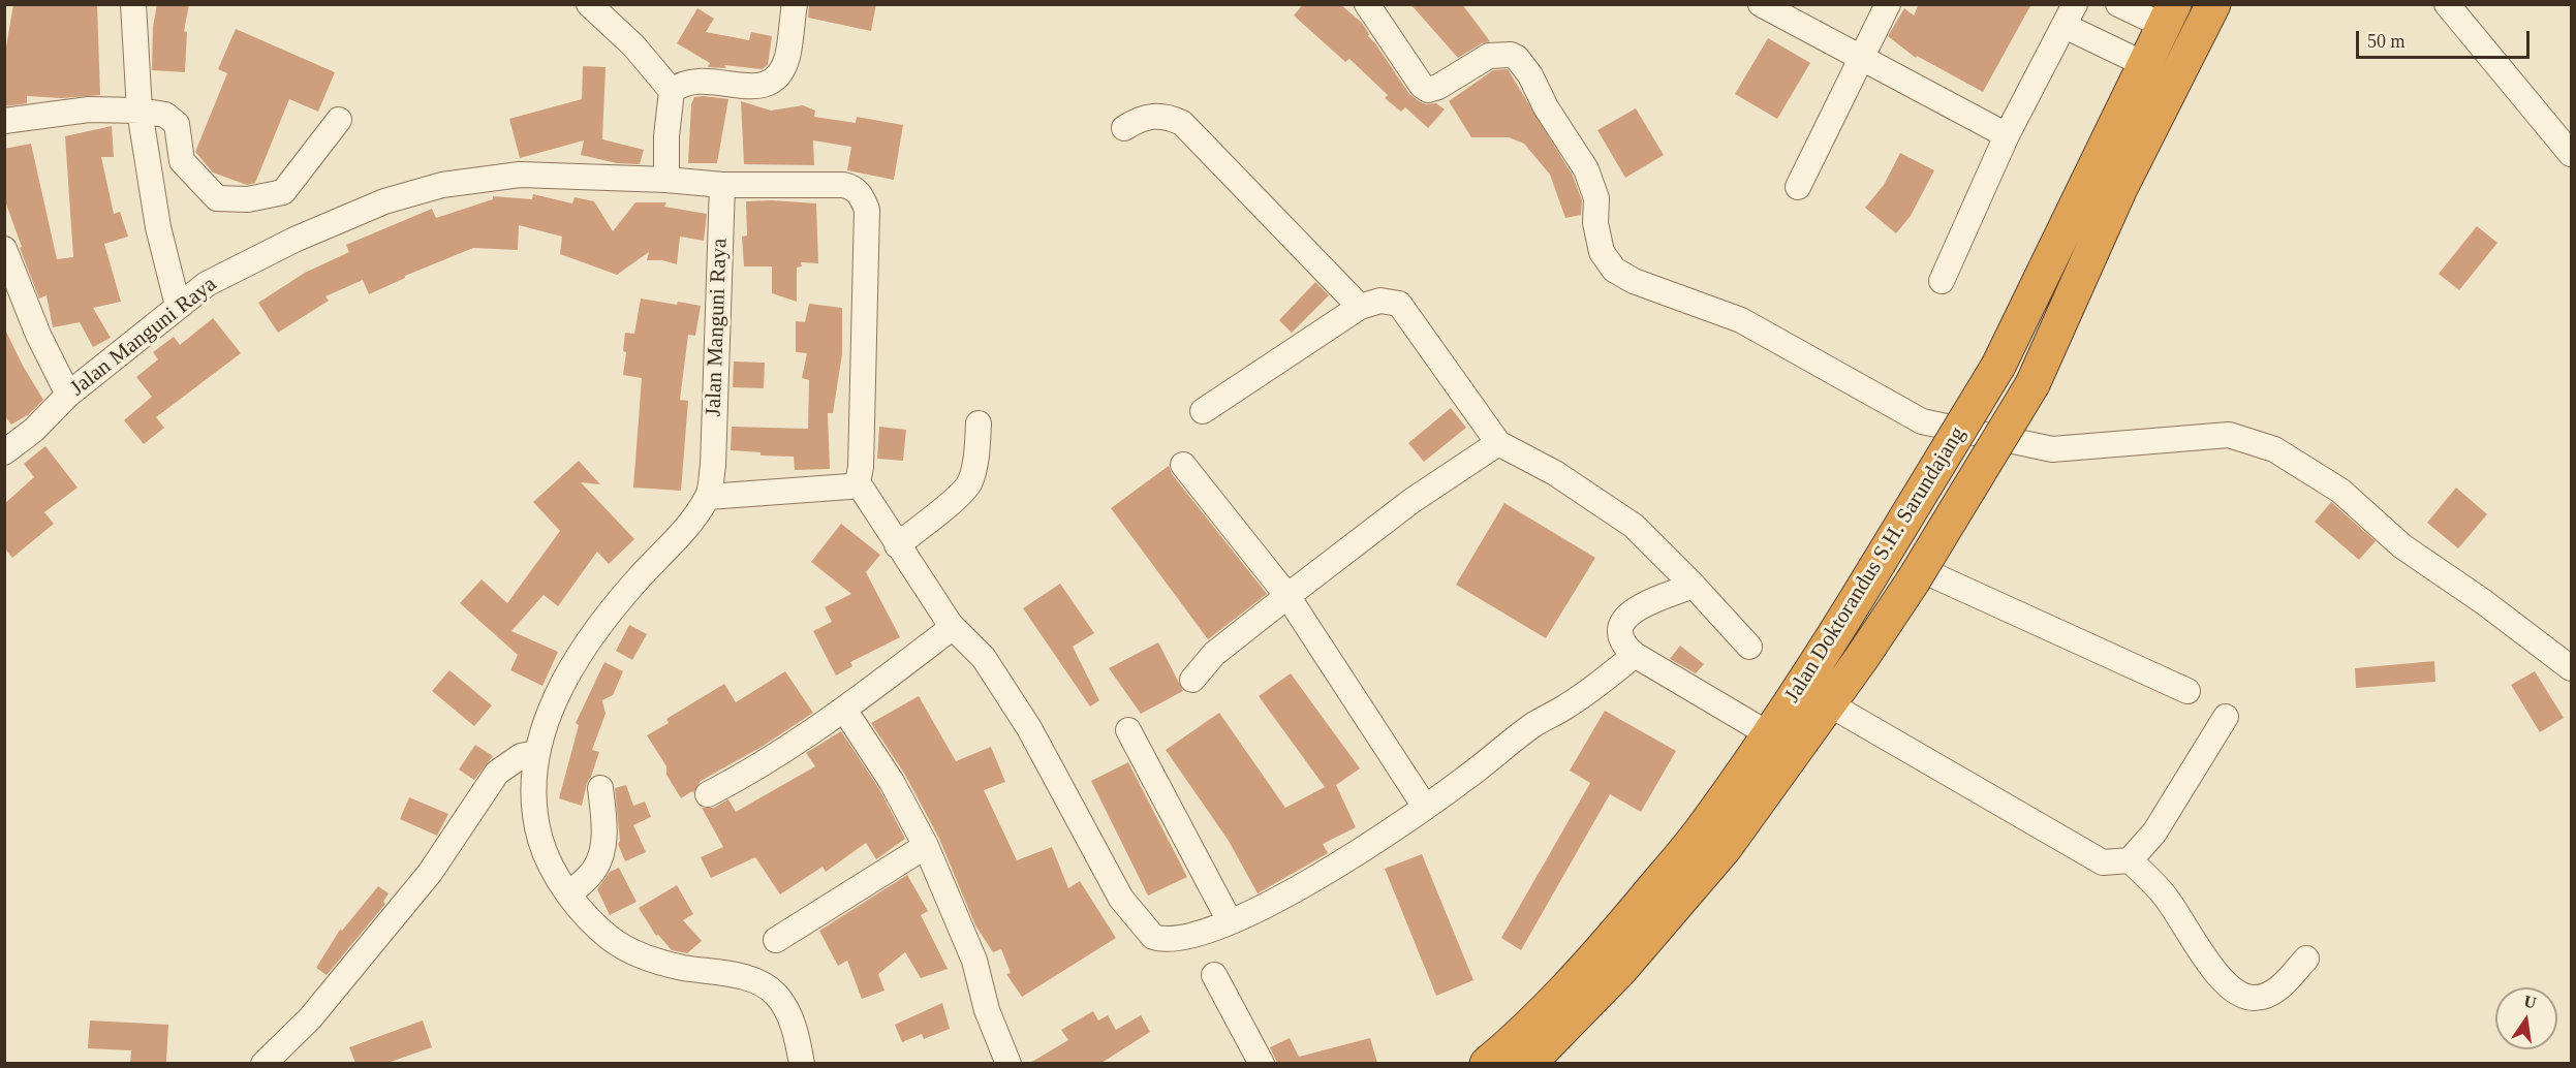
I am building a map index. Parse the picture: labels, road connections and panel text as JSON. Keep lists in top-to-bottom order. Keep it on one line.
{"streets":{"highway":["Jalan Doktorandus S.H. Sarundajang"],"street":["Jalan Manguni Raya"]},"scale_bar":"50 m","north":"top"}
